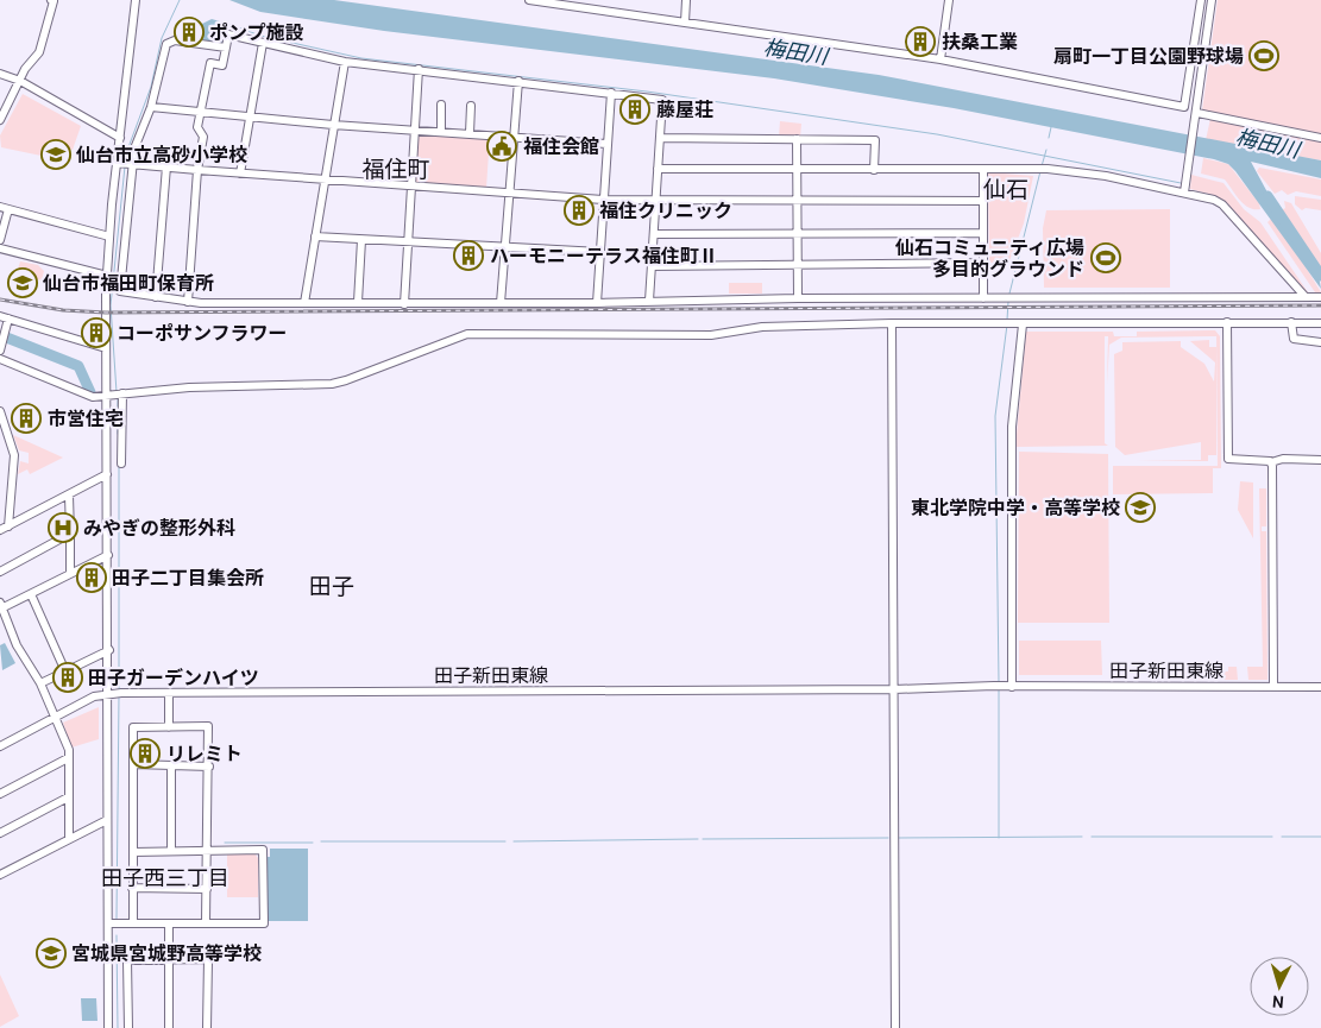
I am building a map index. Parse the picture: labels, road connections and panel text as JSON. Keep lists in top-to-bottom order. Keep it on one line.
{"streets":{"street":["田子新田東線"]},"districts":["福住町","仙石","田子","田子西三丁目"],"water":["梅田川"],"places":{"building":["ポンプ施設","扶桑工業","藤屋荘","福住クリニック","ハーモニーテラス福住町Ⅱ","コーポサンフラワー","市営住宅","田子二丁目集会所","田子ガーデンハイツ","リレミト"],"sports":["扇町一丁目公園野球場","仙石コミュニティ広場 多目的グラウンド"],"public building":["福住会館"],"school or university":["仙台市立高砂小学校","仙台市福田町保育所","東北学院中学・高等学校","宮城県宮城野高等学校"],"hospital":["みやぎの整形外科"]},"north":"bottom"}
